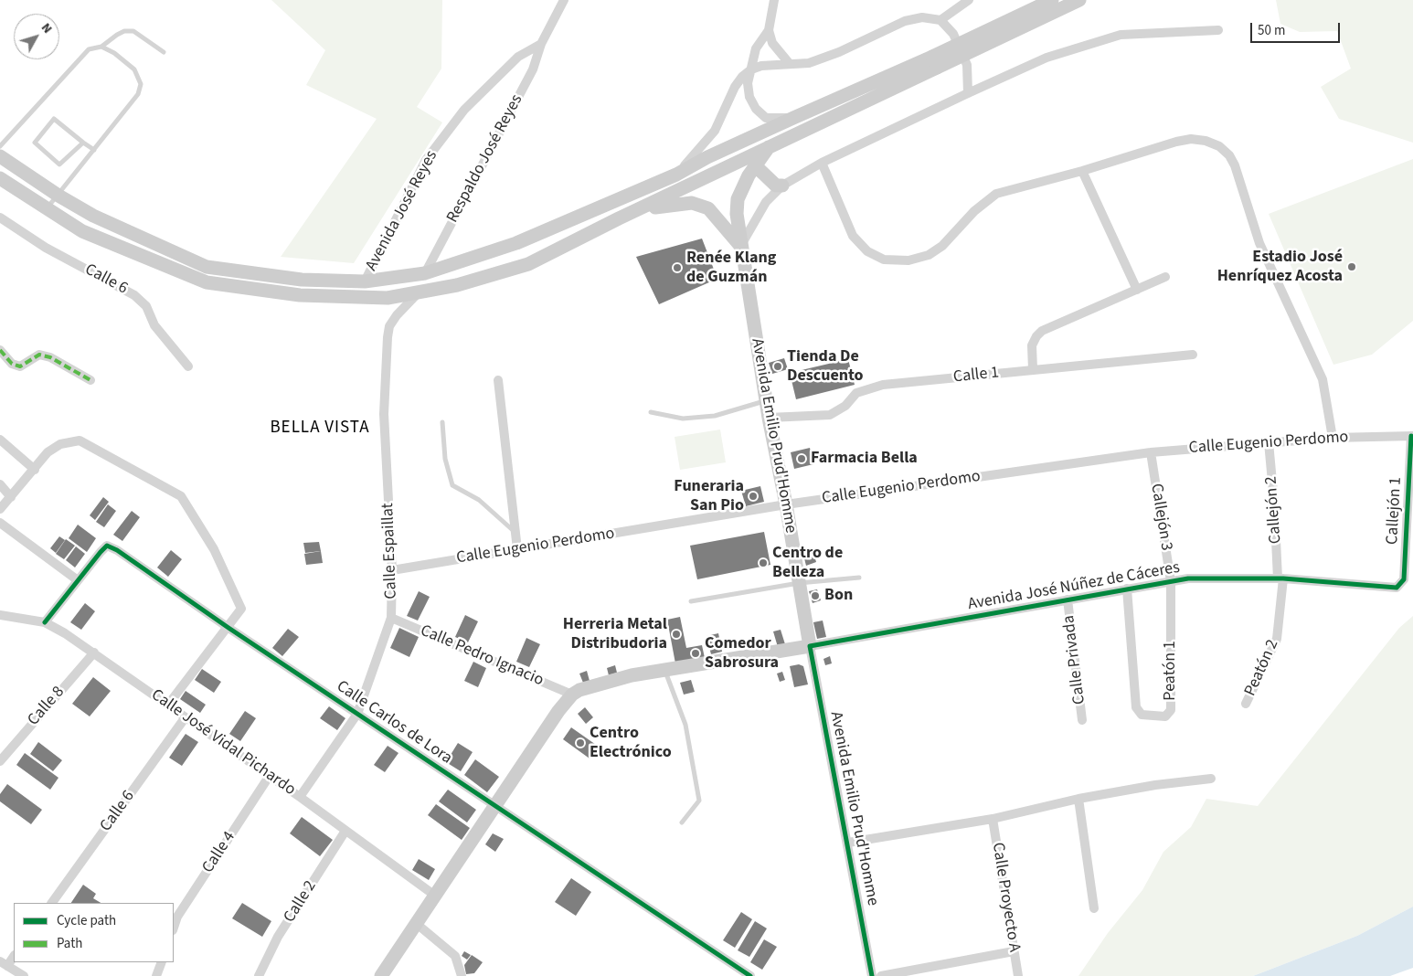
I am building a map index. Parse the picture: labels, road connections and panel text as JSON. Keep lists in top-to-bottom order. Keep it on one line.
{"streets":{"main road":["Avenida Emilio Prud'Homme","Avenida José Núñez de Cáceres"],"street":["Respaldo José Reyes","Avenida José Reyes","Calle 6","Calle 1","Calle Eugenio Perdomo","Callejón 2","Callejón 1","Callejón 3","Calle Espaillat","Calle Pedro Ignacio","Calle Privada","Peatón 2","Peatón 1","Calle 8","Calle Carlos de Lora","Calle José Vidal Pichardo","Calle 4","Calle Proyecto A","Calle 2"]},"crossings":[["Respaldo José Reyes","Avenida José Reyes"],["Calle 6","Calle José Vidal Pichardo"],["Calle 1","Avenida Emilio Prud'Homme"],["Avenida Emilio Prud'Homme","Calle Eugenio Perdomo"],["Avenida Emilio Prud'Homme","Avenida José Núñez de Cáceres"],["Calle Eugenio Perdomo","Callejón 2"],["Calle Eugenio Perdomo","Callejón 1"],["Calle Eugenio Perdomo","Callejón 3"],["Calle Eugenio Perdomo","Calle Espaillat"],["Callejón 2","Avenida José Núñez de Cáceres"],["Callejón 2","Peatón 2"],["Callejón 1","Avenida José Núñez de Cáceres"],["Callejón 3","Avenida José Núñez de Cáceres"],["Callejón 3","Peatón 1"],["Calle Espaillat","Calle Pedro Ignacio"],["Calle Espaillat","Calle Carlos de Lora"],["Calle Espaillat","Calle José Vidal Pichardo"],["Avenida José Núñez de Cáceres","Calle Pedro Ignacio"],["Avenida José Núñez de Cáceres","Calle Privada"],["Avenida José Núñez de Cáceres","Peatón 2"],["Avenida José Núñez de Cáceres","Peatón 1"],["Calle 8","Calle José Vidal Pichardo"],["Calle Carlos de Lora","Calle José Vidal Pichardo"],["Calle José Vidal Pichardo","Calle 4"],["Calle José Vidal Pichardo","Calle 2"]],"districts":["BELLA VISTA"],"places":["Estadio José Henríquez Acosta","Renée Klang de Guzmán","Tienda De Descuento","Farmacia Bella","Funeraria San Pio","Centro de Belleza","Bon","Herreria Metal Distribudoria","Comedor Sabrosura","Centro Electrónico"],"legend":["Cycle path","Path"],"scale_bar":"50 m","north":"top right"}
